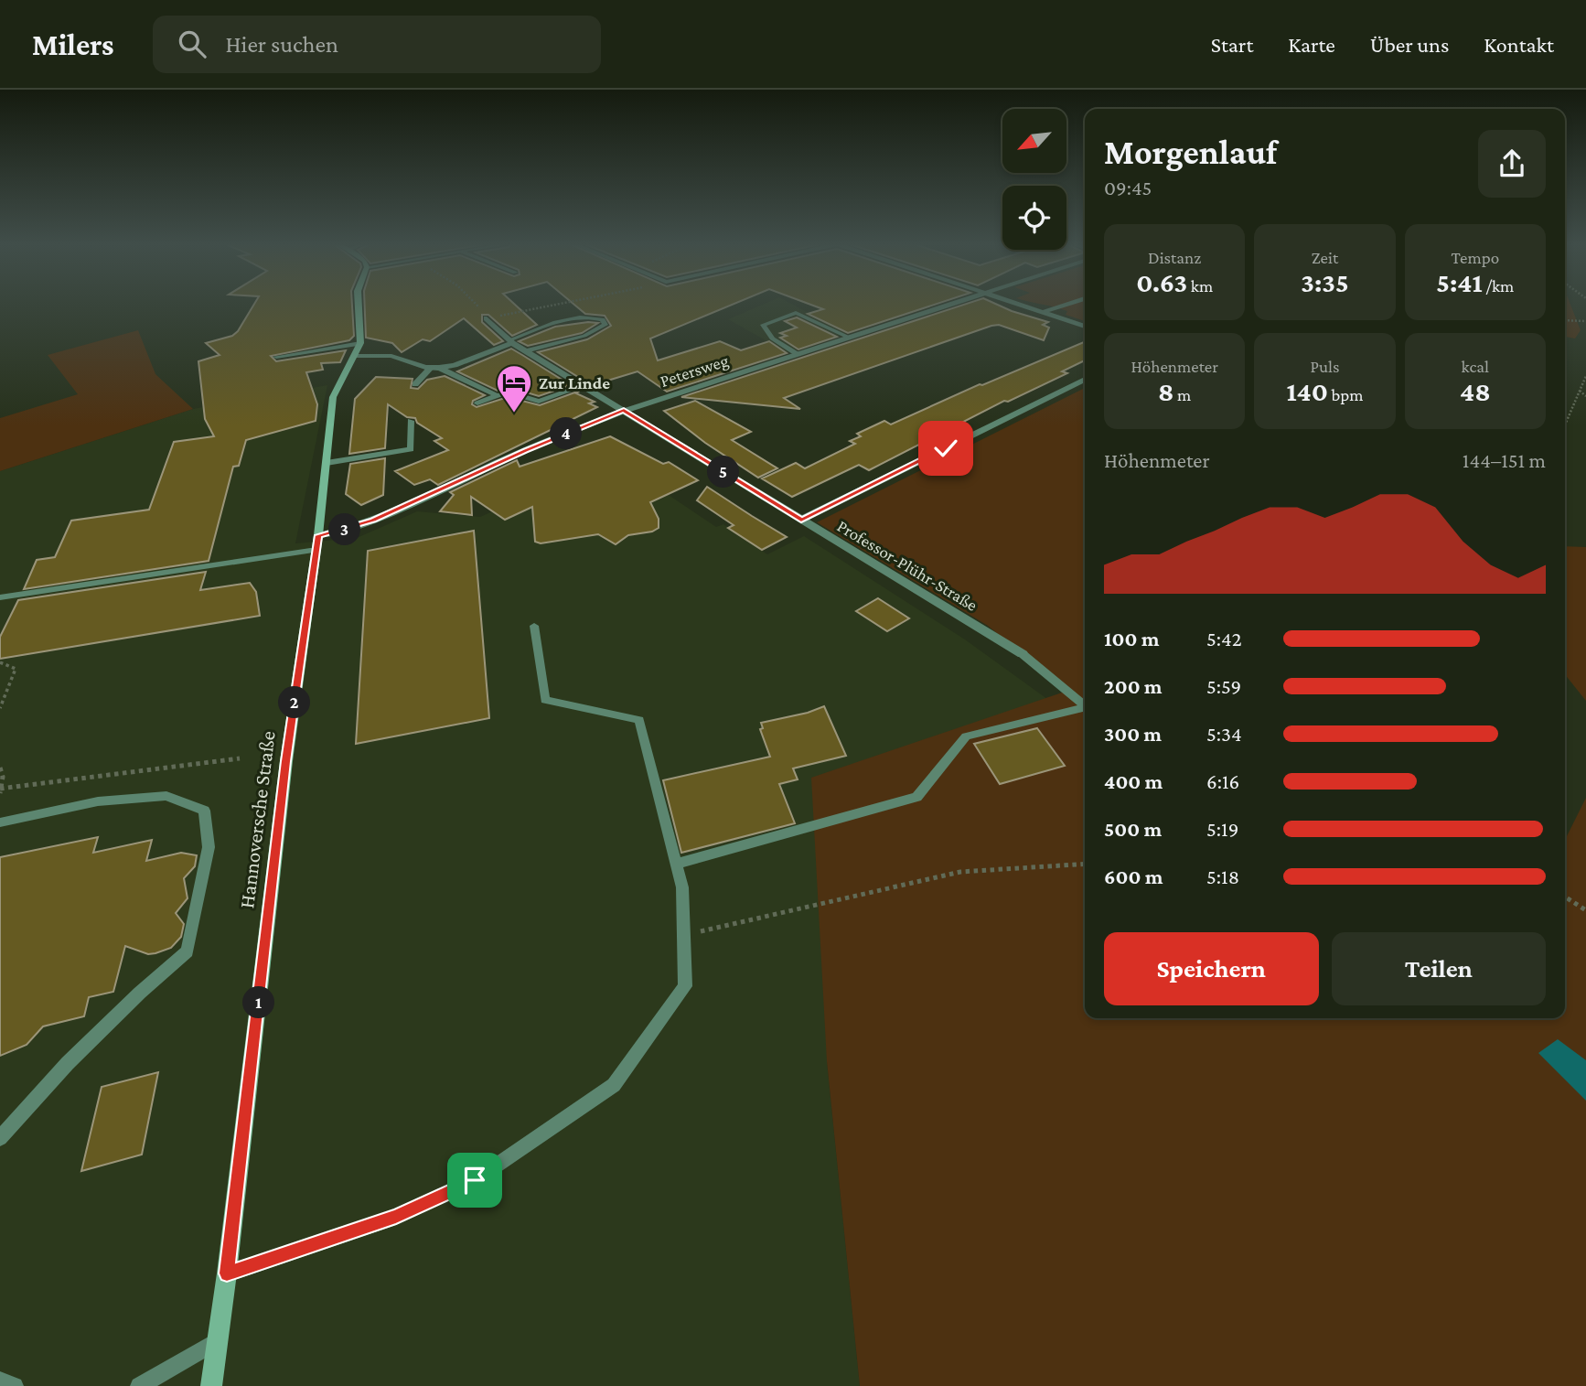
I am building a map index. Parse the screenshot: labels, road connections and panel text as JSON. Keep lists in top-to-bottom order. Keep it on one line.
{"streets":{"street":["Petersweg","Professor-Plühr-Straße","Hannoversche Straße"]},"crossings":[["Petersweg","Professor-Plühr-Straße"],["Petersweg","Hannoversche Straße"]],"places":{"hotel":["Zur Linde"]},"north":"bottom left","page":{"header":"Milers","search":"Hier suchen","nav":["Start","Karte","Über uns","Kontakt"],"heading":["Morgenlauf","09:45"],"stats":[["Distanz","0.63 km"],["Zeit","3:35"],["Tempo","5:41 /km"],["Höhenmeter","8 m"],["Puls","140 bpm"],["kcal","48"]],"pins":["4","5","3","2","1"],"chart":["Höhenmeter","144–151 m"],"list":[{"name":"100 m","note":"5:42"},{"name":"200 m","note":"5:59"},{"name":"300 m","note":"5:34"},{"name":"400 m","note":"6:16"},{"name":"500 m","note":"5:19"},{"name":"600 m","note":"5:18"}],"buttons":["Speichern","Teilen"]}}
